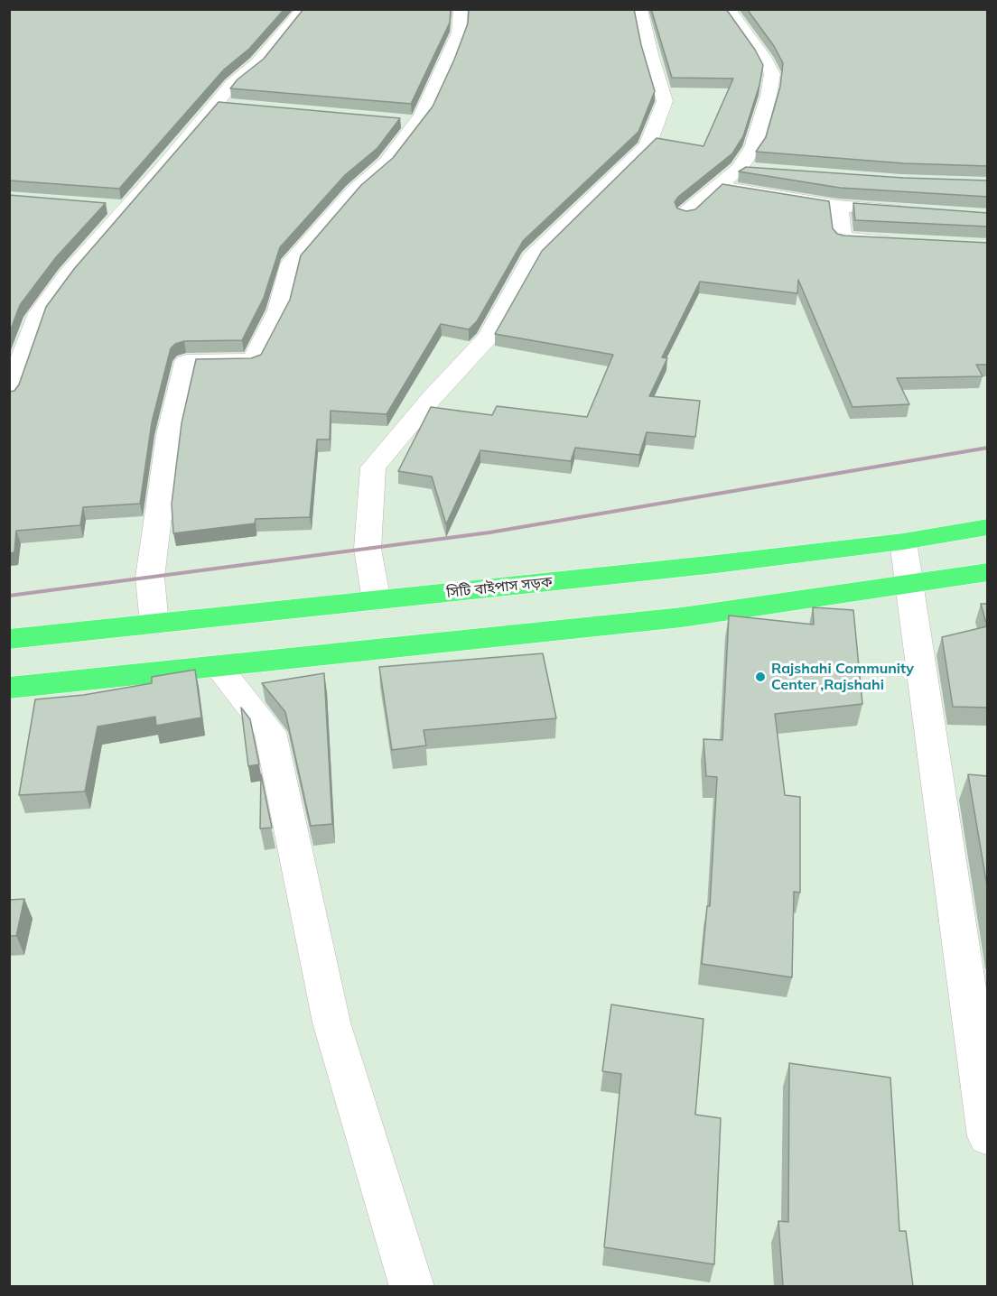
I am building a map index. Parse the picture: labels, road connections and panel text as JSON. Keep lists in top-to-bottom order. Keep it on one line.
{"streets":{"main road":["সিটি বাইপাস সড়ক"]},"places":["Rajshahi Community Center ,Rajshahi"]}
